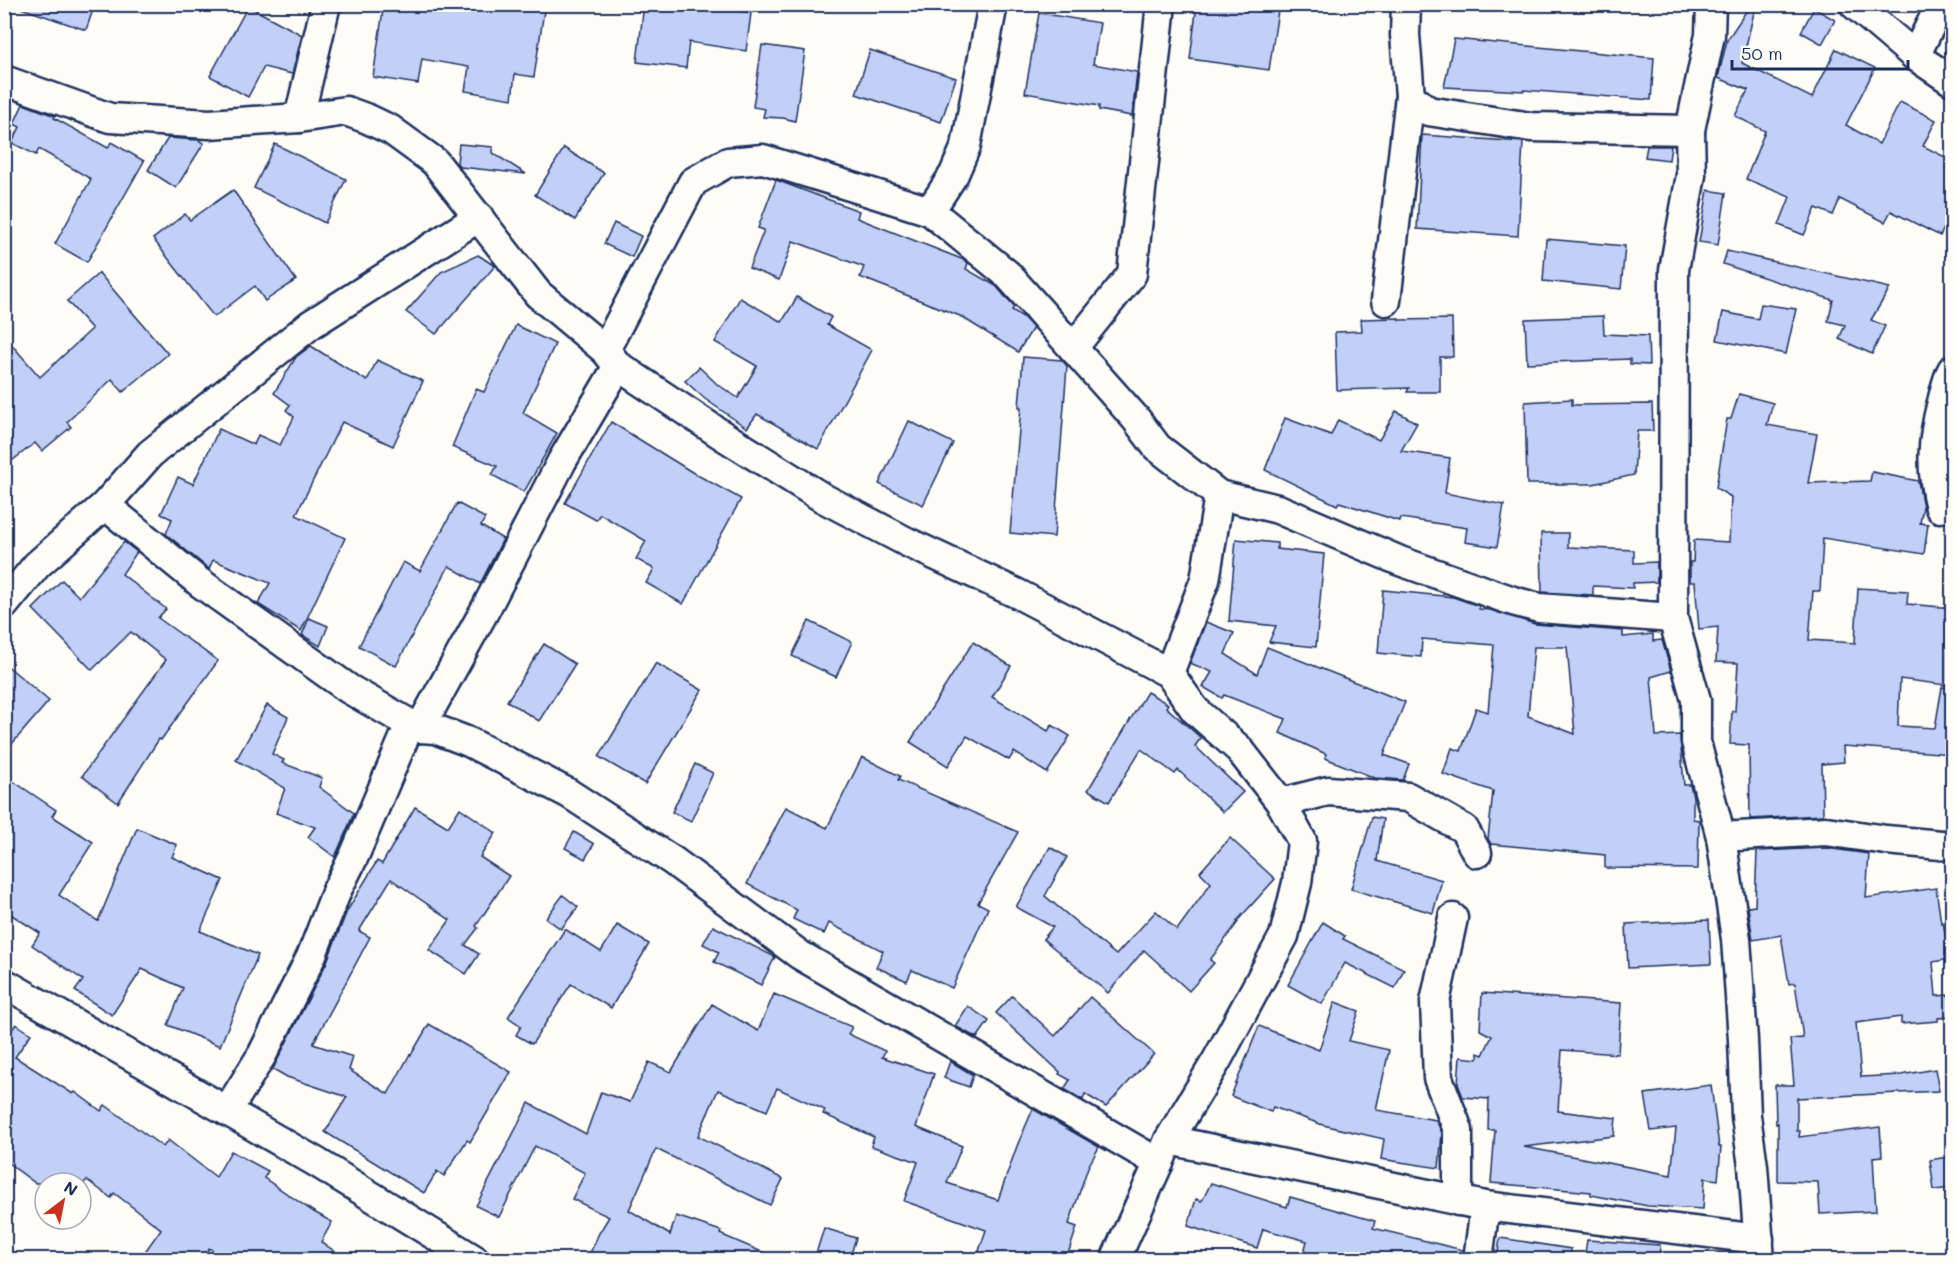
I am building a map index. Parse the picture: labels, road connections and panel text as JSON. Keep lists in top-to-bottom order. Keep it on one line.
{"scale_bar":"50 m","north":"top right"}
